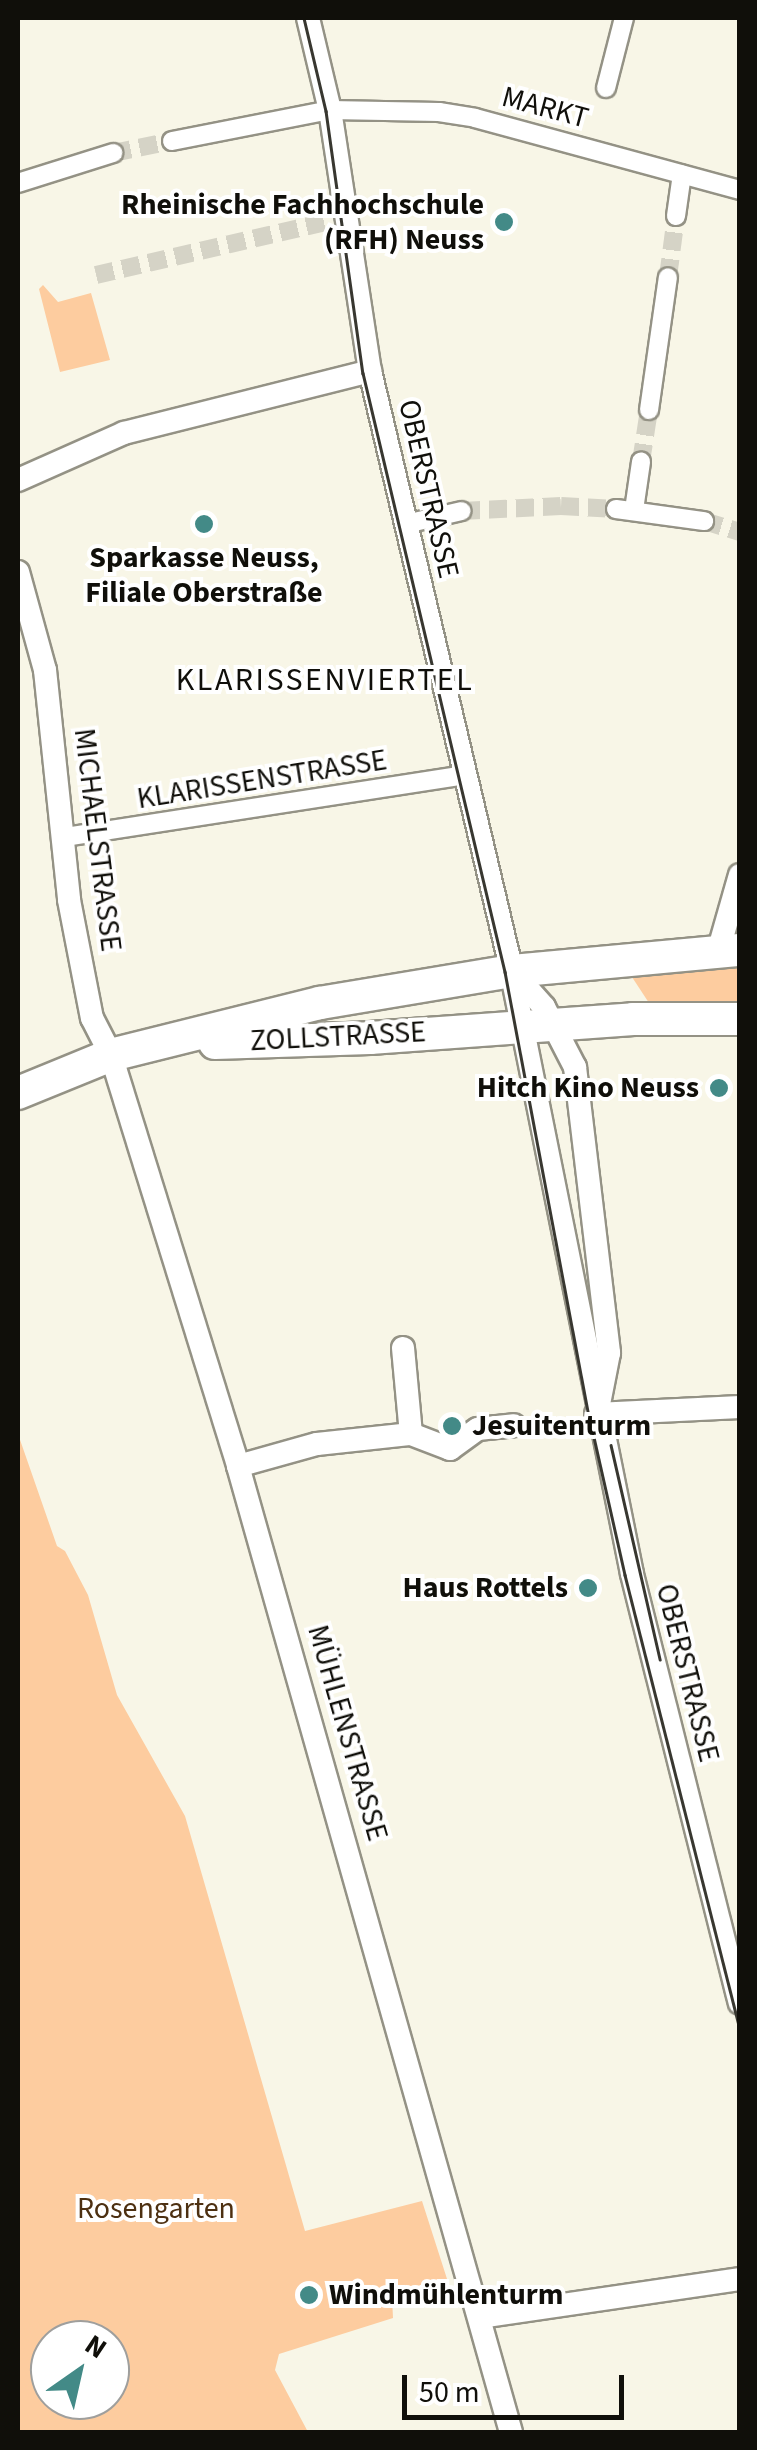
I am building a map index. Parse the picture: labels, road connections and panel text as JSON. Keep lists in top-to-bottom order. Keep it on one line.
{"streets":{"main road":["ZOLLSTRASSE"],"street":["MARKT","OBERSTRASSE","KLARISSENSTRASSE","MICHAELSTRASSE","MÜHLENSTRASSE"]},"crossings":[["MARKT","OBERSTRASSE"],["OBERSTRASSE","KLARISSENSTRASSE"],["OBERSTRASSE","ZOLLSTRASSE"],["KLARISSENSTRASSE","MICHAELSTRASSE"],["MICHAELSTRASSE","ZOLLSTRASSE"],["MICHAELSTRASSE","MÜHLENSTRASSE"],["ZOLLSTRASSE","MÜHLENSTRASSE"]],"districts":["KLARISSENVIERTEL"],"parks":["Rosengarten"],"places":["Rheinische Fachhochschule (RFH) Neuss","Sparkasse Neuss, Filiale Oberstraße","Hitch Kino Neuss","Jesuitenturm","Haus Rottels","Windmühlenturm"],"scale_bar":"50 m","north":"top right"}
